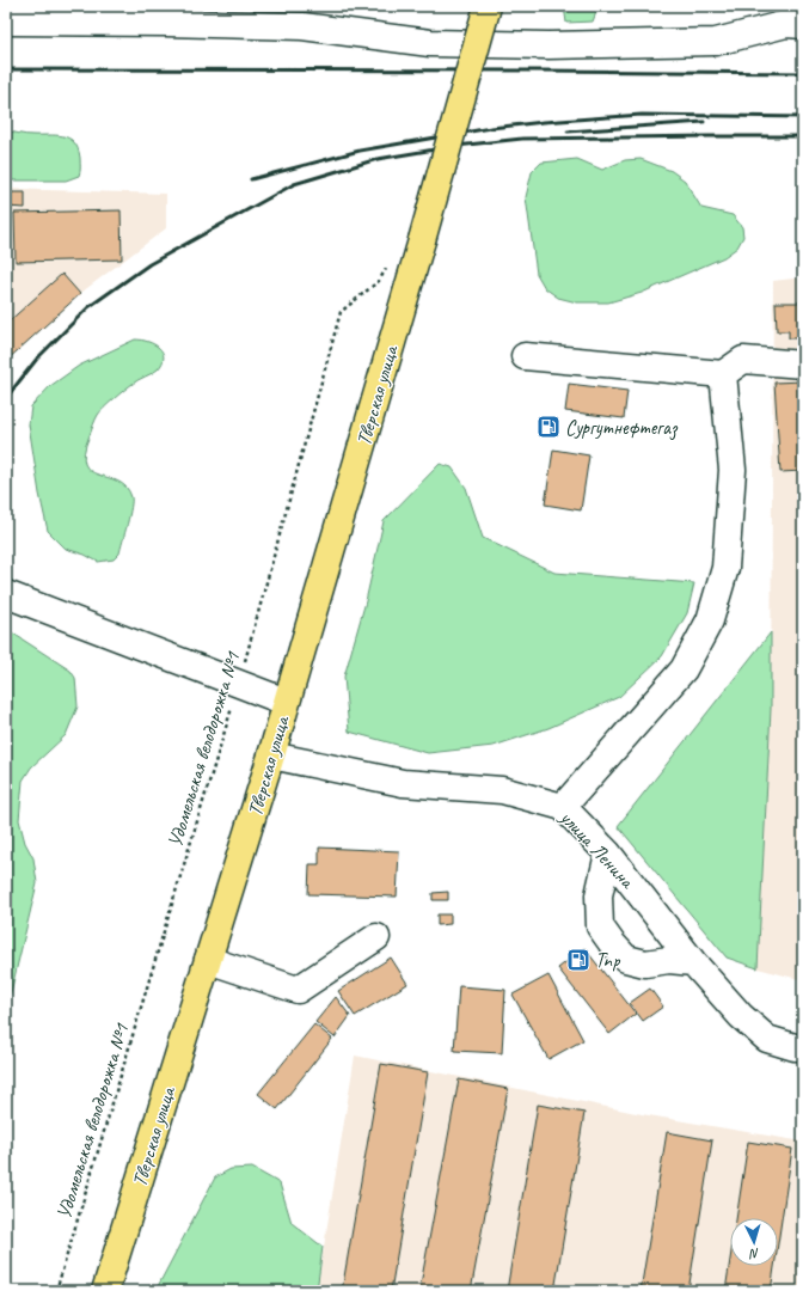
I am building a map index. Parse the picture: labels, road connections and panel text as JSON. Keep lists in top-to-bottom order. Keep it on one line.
{"streets":{"main road":["Тверская улица"],"street":["улица Ленина"],"path":["Удомельская велодорожка №1"]},"crossings":[["Тверская улица","улица Ленина"]],"places":{"fuel station":["Сургутнефтегаз","Tnp"]},"north":"bottom"}
